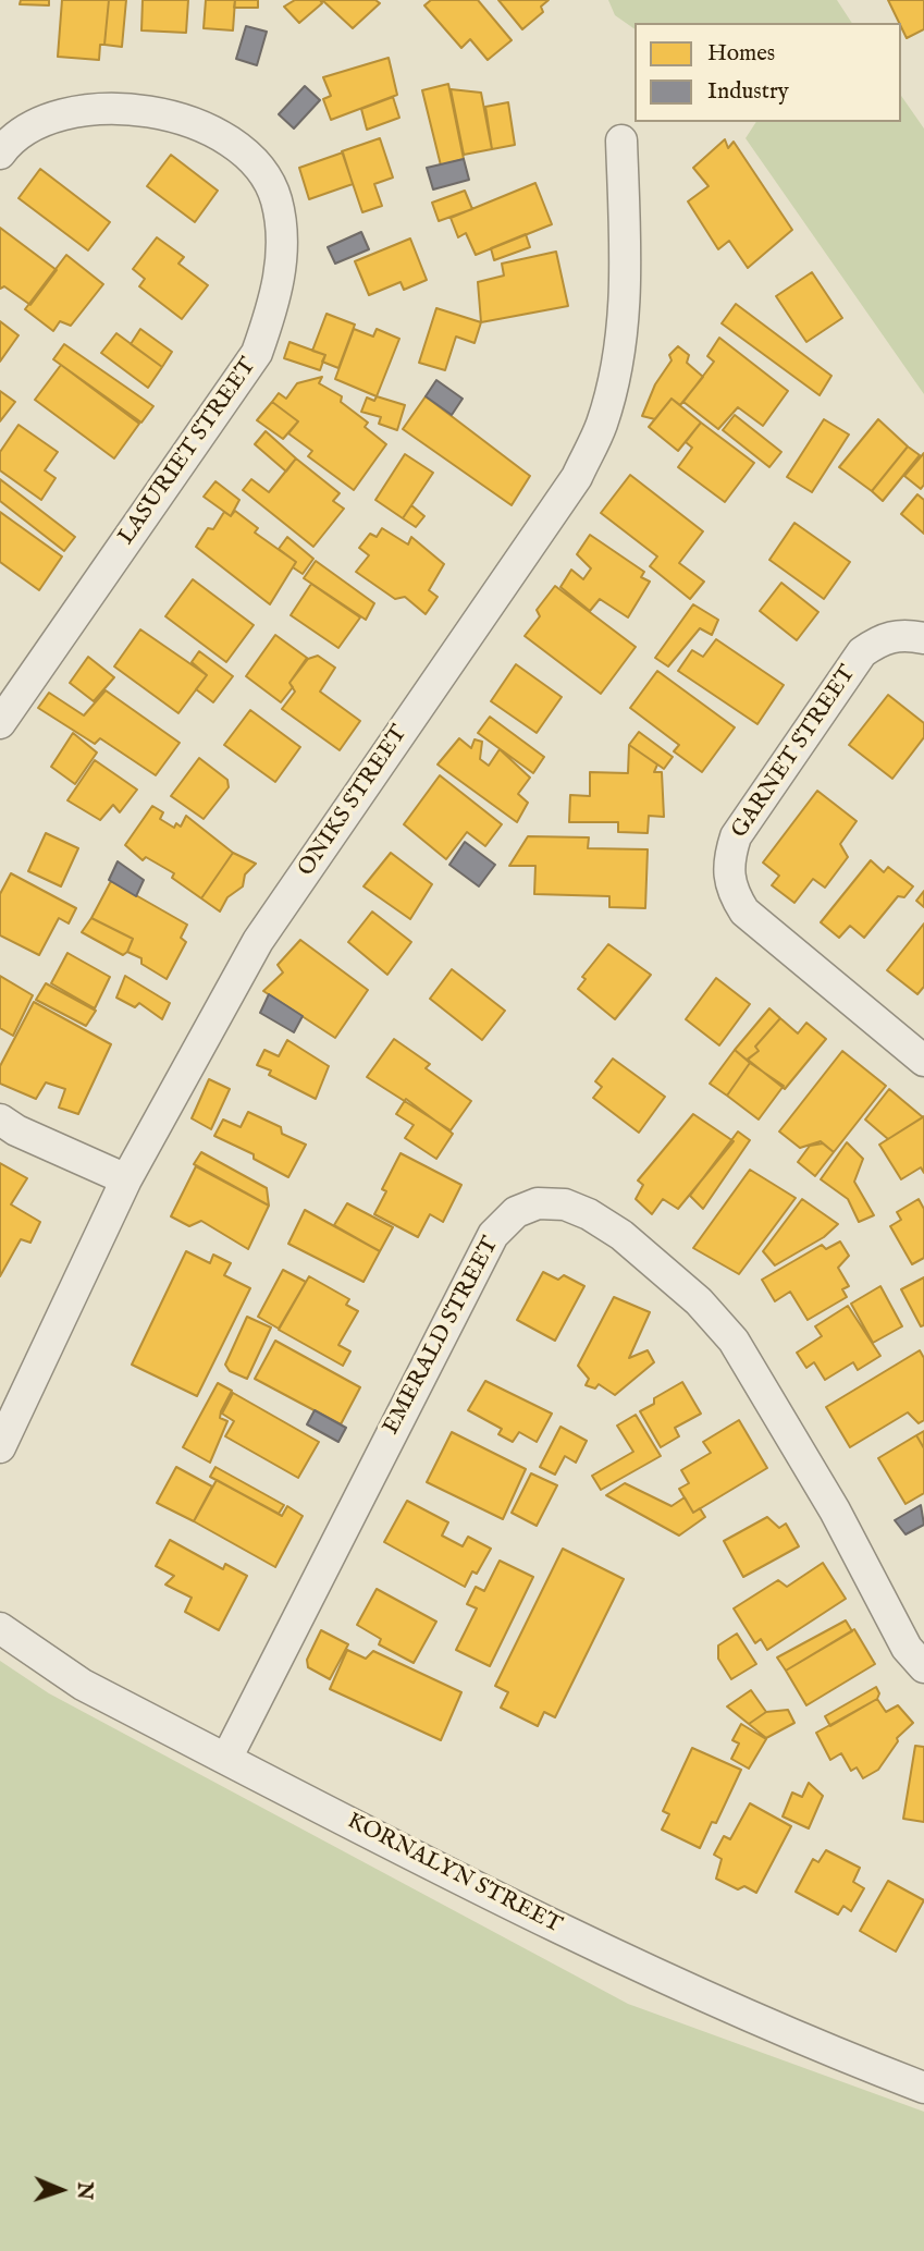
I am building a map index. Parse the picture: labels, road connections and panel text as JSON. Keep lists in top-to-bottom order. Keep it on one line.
{"streets":{"street":["LASURIET STREET","GARNET STREET","ONIKS STREET","EMERALD STREET","KORNALYN STREET"]},"crossings":[["EMERALD STREET","KORNALYN STREET"]],"legend":["Homes","Industry"],"north":"right"}
